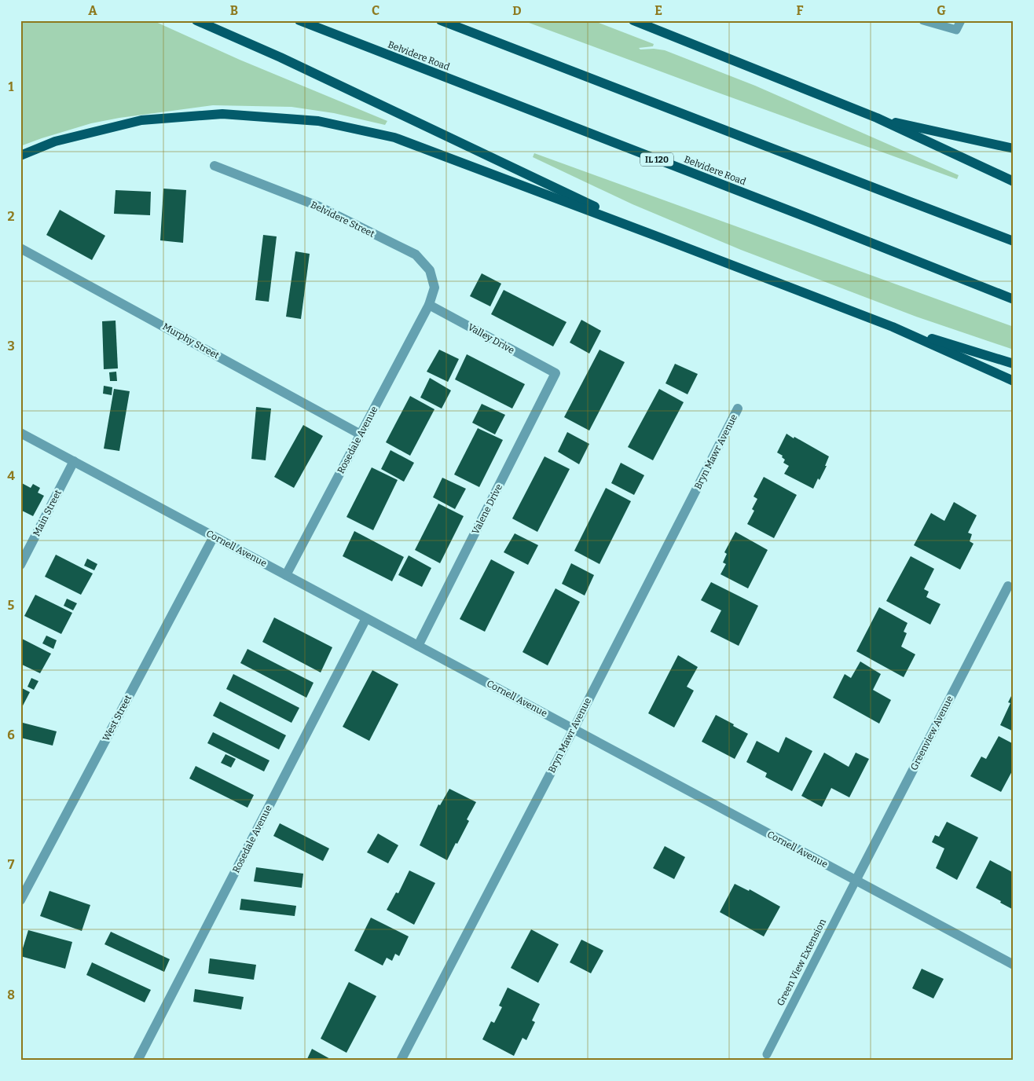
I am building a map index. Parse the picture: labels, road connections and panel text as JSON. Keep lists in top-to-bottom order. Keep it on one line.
{"streets":{"main road":["Belvidere Road","IL 120"],"street":["Belvidere Street","Valley Drive","Murphy Street","Rosedale Avenue","Bryn Mawr Avenue","Valene Drive","Main Street","Cornell Avenue","West Street","Greenview Avenue"],"lane":["Green View Extension"]},"crossings":[["Belvidere Street","Valley Drive"],["Belvidere Street","Rosedale Avenue"],["Valley Drive","Rosedale Avenue"],["Valley Drive","Valene Drive"],["Murphy Street","Rosedale Avenue"],["Rosedale Avenue","Cornell Avenue"],["Bryn Mawr Avenue","Cornell Avenue"],["Valene Drive","Cornell Avenue"],["Main Street","Cornell Avenue"],["Cornell Avenue","West Street"],["Cornell Avenue","Greenview Avenue"],["Cornell Avenue","Green View Extension"],["Greenview Avenue","Green View Extension"]],"grid":{"columns":["A","B","C","D","E","F","G"],"rows":["1","2","3","4","5","6","7","8"]}}
